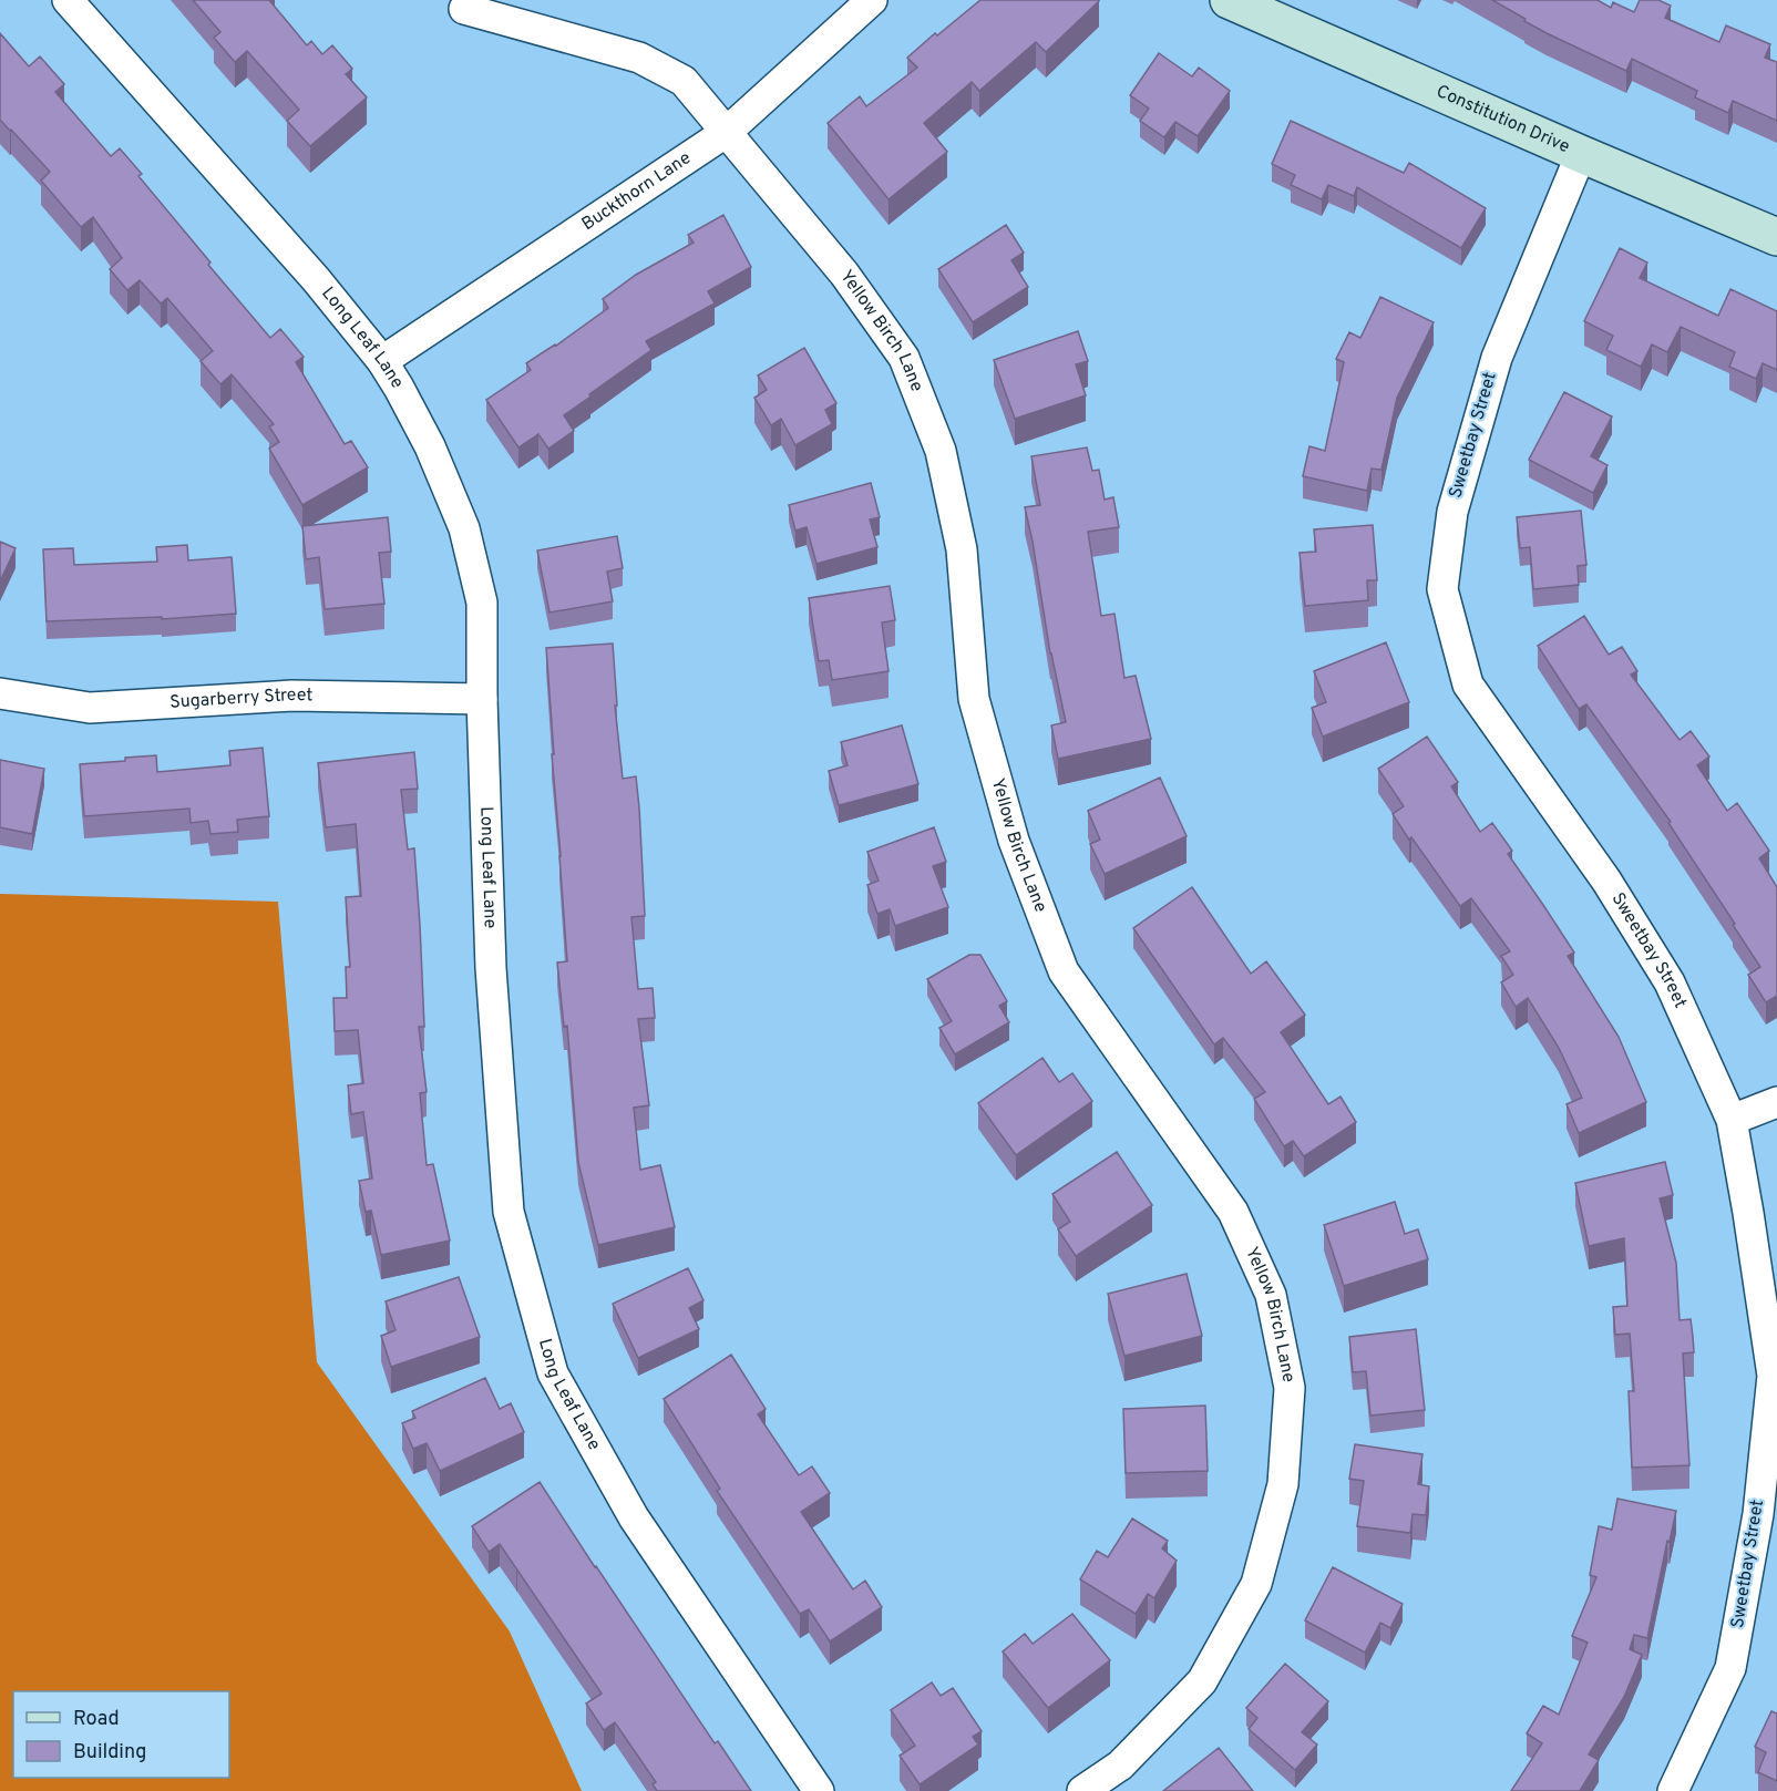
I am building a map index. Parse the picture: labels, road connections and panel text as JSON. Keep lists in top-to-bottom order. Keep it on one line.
{"streets":{"street":["Constitution Drive","Buckthorn Lane","Yellow Birch Lane","Long Leaf Lane","Sweetbay Street","Sugarberry Street"]},"crossings":[["Constitution Drive","Sweetbay Street"],["Buckthorn Lane","Yellow Birch Lane"],["Buckthorn Lane","Long Leaf Lane"],["Long Leaf Lane","Sugarberry Street"]],"legend":["Road","Building"]}
